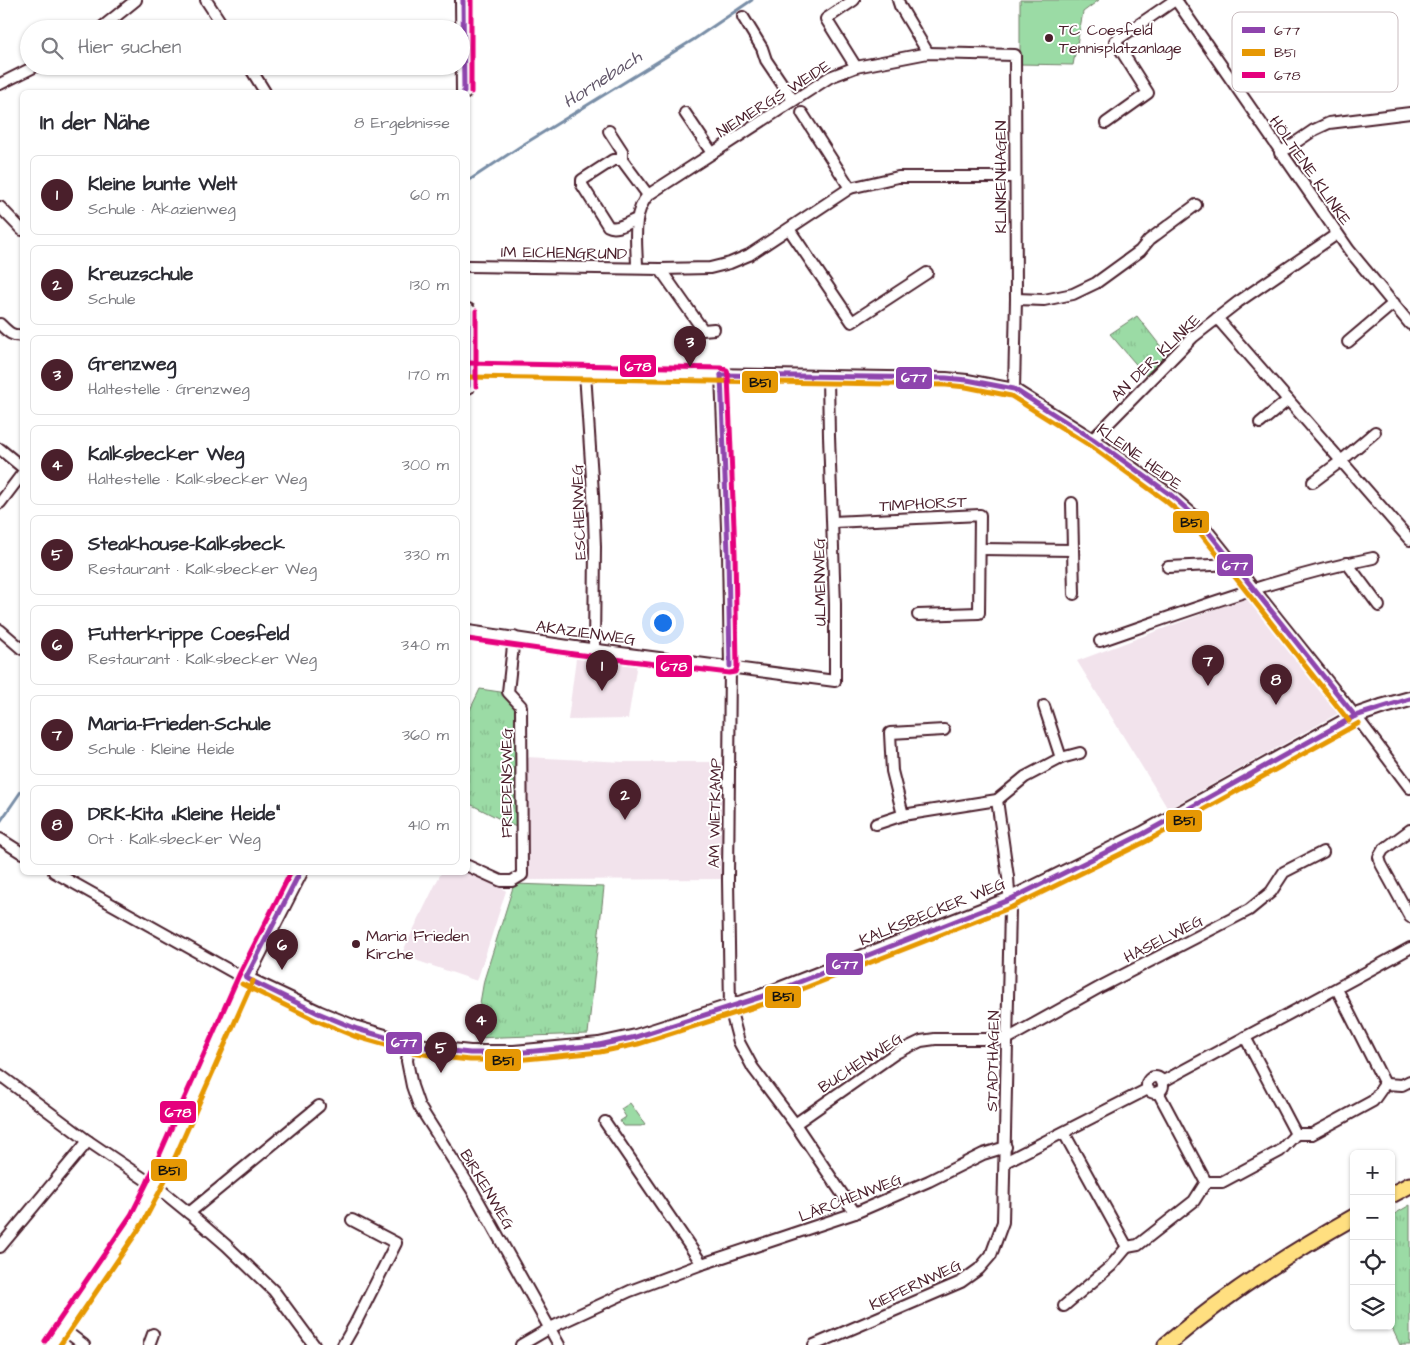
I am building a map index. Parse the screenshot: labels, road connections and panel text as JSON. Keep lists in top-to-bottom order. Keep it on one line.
{"streets":{"street":["NIEMERGS WEIDE","HÖLTENE KLINKE","KLINKENHAGEN","IM EICHENGRUND","AN DER KLINKE","KLEINE HEIDE","TIMPHORST","ESCHENWEG","ULMENWEG","AKAZIENWEG","FRIEDENSWEG","AM WIETKAMP","KALKSBECKER WEG","HASELWEG","STADTHAGEN","BUCHENWEG","BIRKENWEG","LÄRCHENWEG","KIEFERNWEG"]},"crossings":[["NIEMERGS WEIDE","KLINKENHAGEN"],["HÖLTENE KLINKE","AN DER KLINKE"],["KLINKENHAGEN","IM EICHENGRUND"],["KLINKENHAGEN","KLEINE HEIDE"],["AN DER KLINKE","KLEINE HEIDE"],["KLEINE HEIDE","KALKSBECKER WEG"],["TIMPHORST","ULMENWEG"],["ESCHENWEG","AKAZIENWEG"],["ULMENWEG","AKAZIENWEG"],["ULMENWEG","AM WIETKAMP"],["AKAZIENWEG","FRIEDENSWEG"],["AKAZIENWEG","AM WIETKAMP"],["AM WIETKAMP","KALKSBECKER WEG"],["AM WIETKAMP","BUCHENWEG"],["AM WIETKAMP","LÄRCHENWEG"],["KALKSBECKER WEG","STADTHAGEN"],["KALKSBECKER WEG","BIRKENWEG"],["HASELWEG","STADTHAGEN"],["HASELWEG","BUCHENWEG"],["STADTHAGEN","BUCHENWEG"],["STADTHAGEN","LÄRCHENWEG"],["STADTHAGEN","KIEFERNWEG"],["BIRKENWEG","LÄRCHENWEG"]],"water":["Hornebach"],"places":["TC Coesfeld Tennisplatzanlage","Maria Frieden Kirche"],"lines":["transit line 677","transit line 678","transit line B51"],"legend":["677","B51","678"],"page":{"search":"Hier suchen","heading":["In der Nähe","8 Ergebnisse"],"list":[{"mark":"1","name":"Kleine bunte Welt","note":"Schule · Akazienweg","value":"60 m"},{"mark":"2","name":"Kreuzschule","note":"Schule","value":"130 m"},{"mark":"3","name":"Grenzweg","note":"Haltestelle · Grenzweg","value":"170 m"},{"mark":"4","name":"Kalksbecker Weg","note":"Haltestelle · Kalksbecker Weg","value":"300 m"},{"mark":"5","name":"Steakhouse-Kalksbeck","note":"Restaurant · Kalksbecker Weg","value":"330 m"},{"mark":"6","name":"Futterkrippe Coesfeld","note":"Restaurant · Kalksbecker Weg","value":"340 m"},{"mark":"7","name":"Maria-Frieden-Schule","note":"Schule · Kleine Heide","value":"360 m"},{"mark":"8","name":"DRK-Kita „Kleine Heide“","note":"Ort · Kalksbecker Weg","value":"410 m"}],"pins":["3","7","1","8","2","6","4","5"],"map_buttons":["+","−"]}}
